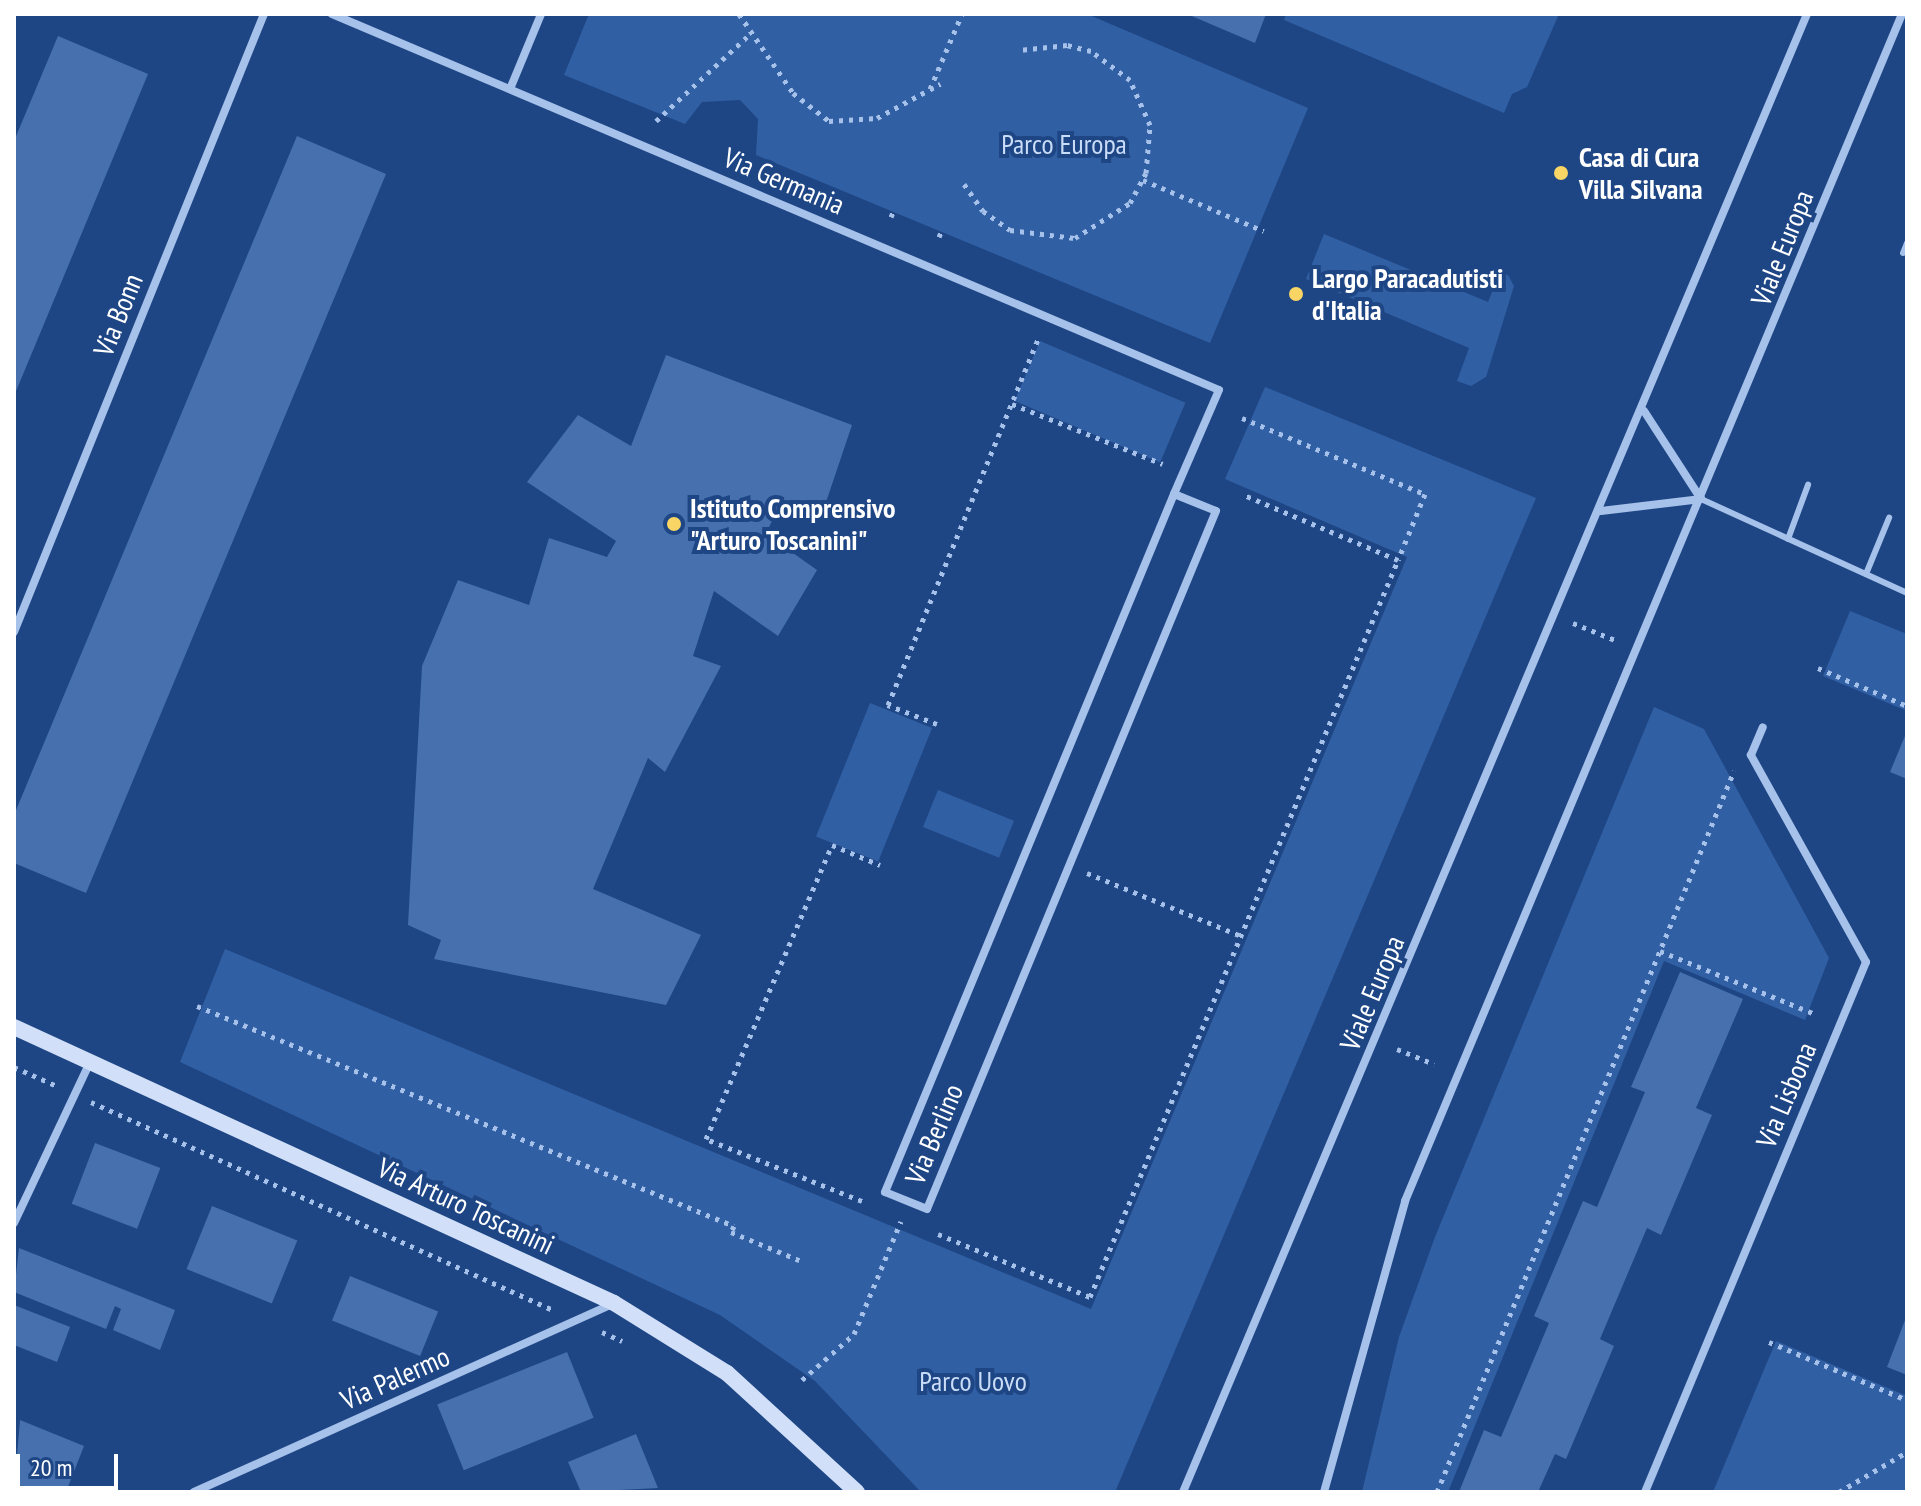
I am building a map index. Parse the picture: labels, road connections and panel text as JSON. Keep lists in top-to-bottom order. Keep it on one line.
{"streets":{"street":["Via Germania","Viale Europa","Via Bonn","Via Lisbona","Via Berlino","Via Arturo Toscanini","Via Palermo"]},"crossings":[["Via Germania","Via Berlino"],["Via Arturo Toscanini","Via Palermo"]],"parks":["Parco Europa","Parco Uovo"],"places":["Casa di Cura Villa Silvana","Largo Paracadutisti d'Italia","Istituto Comprensivo \"Arturo Toscanini\""],"scale_bar":"20 m"}
